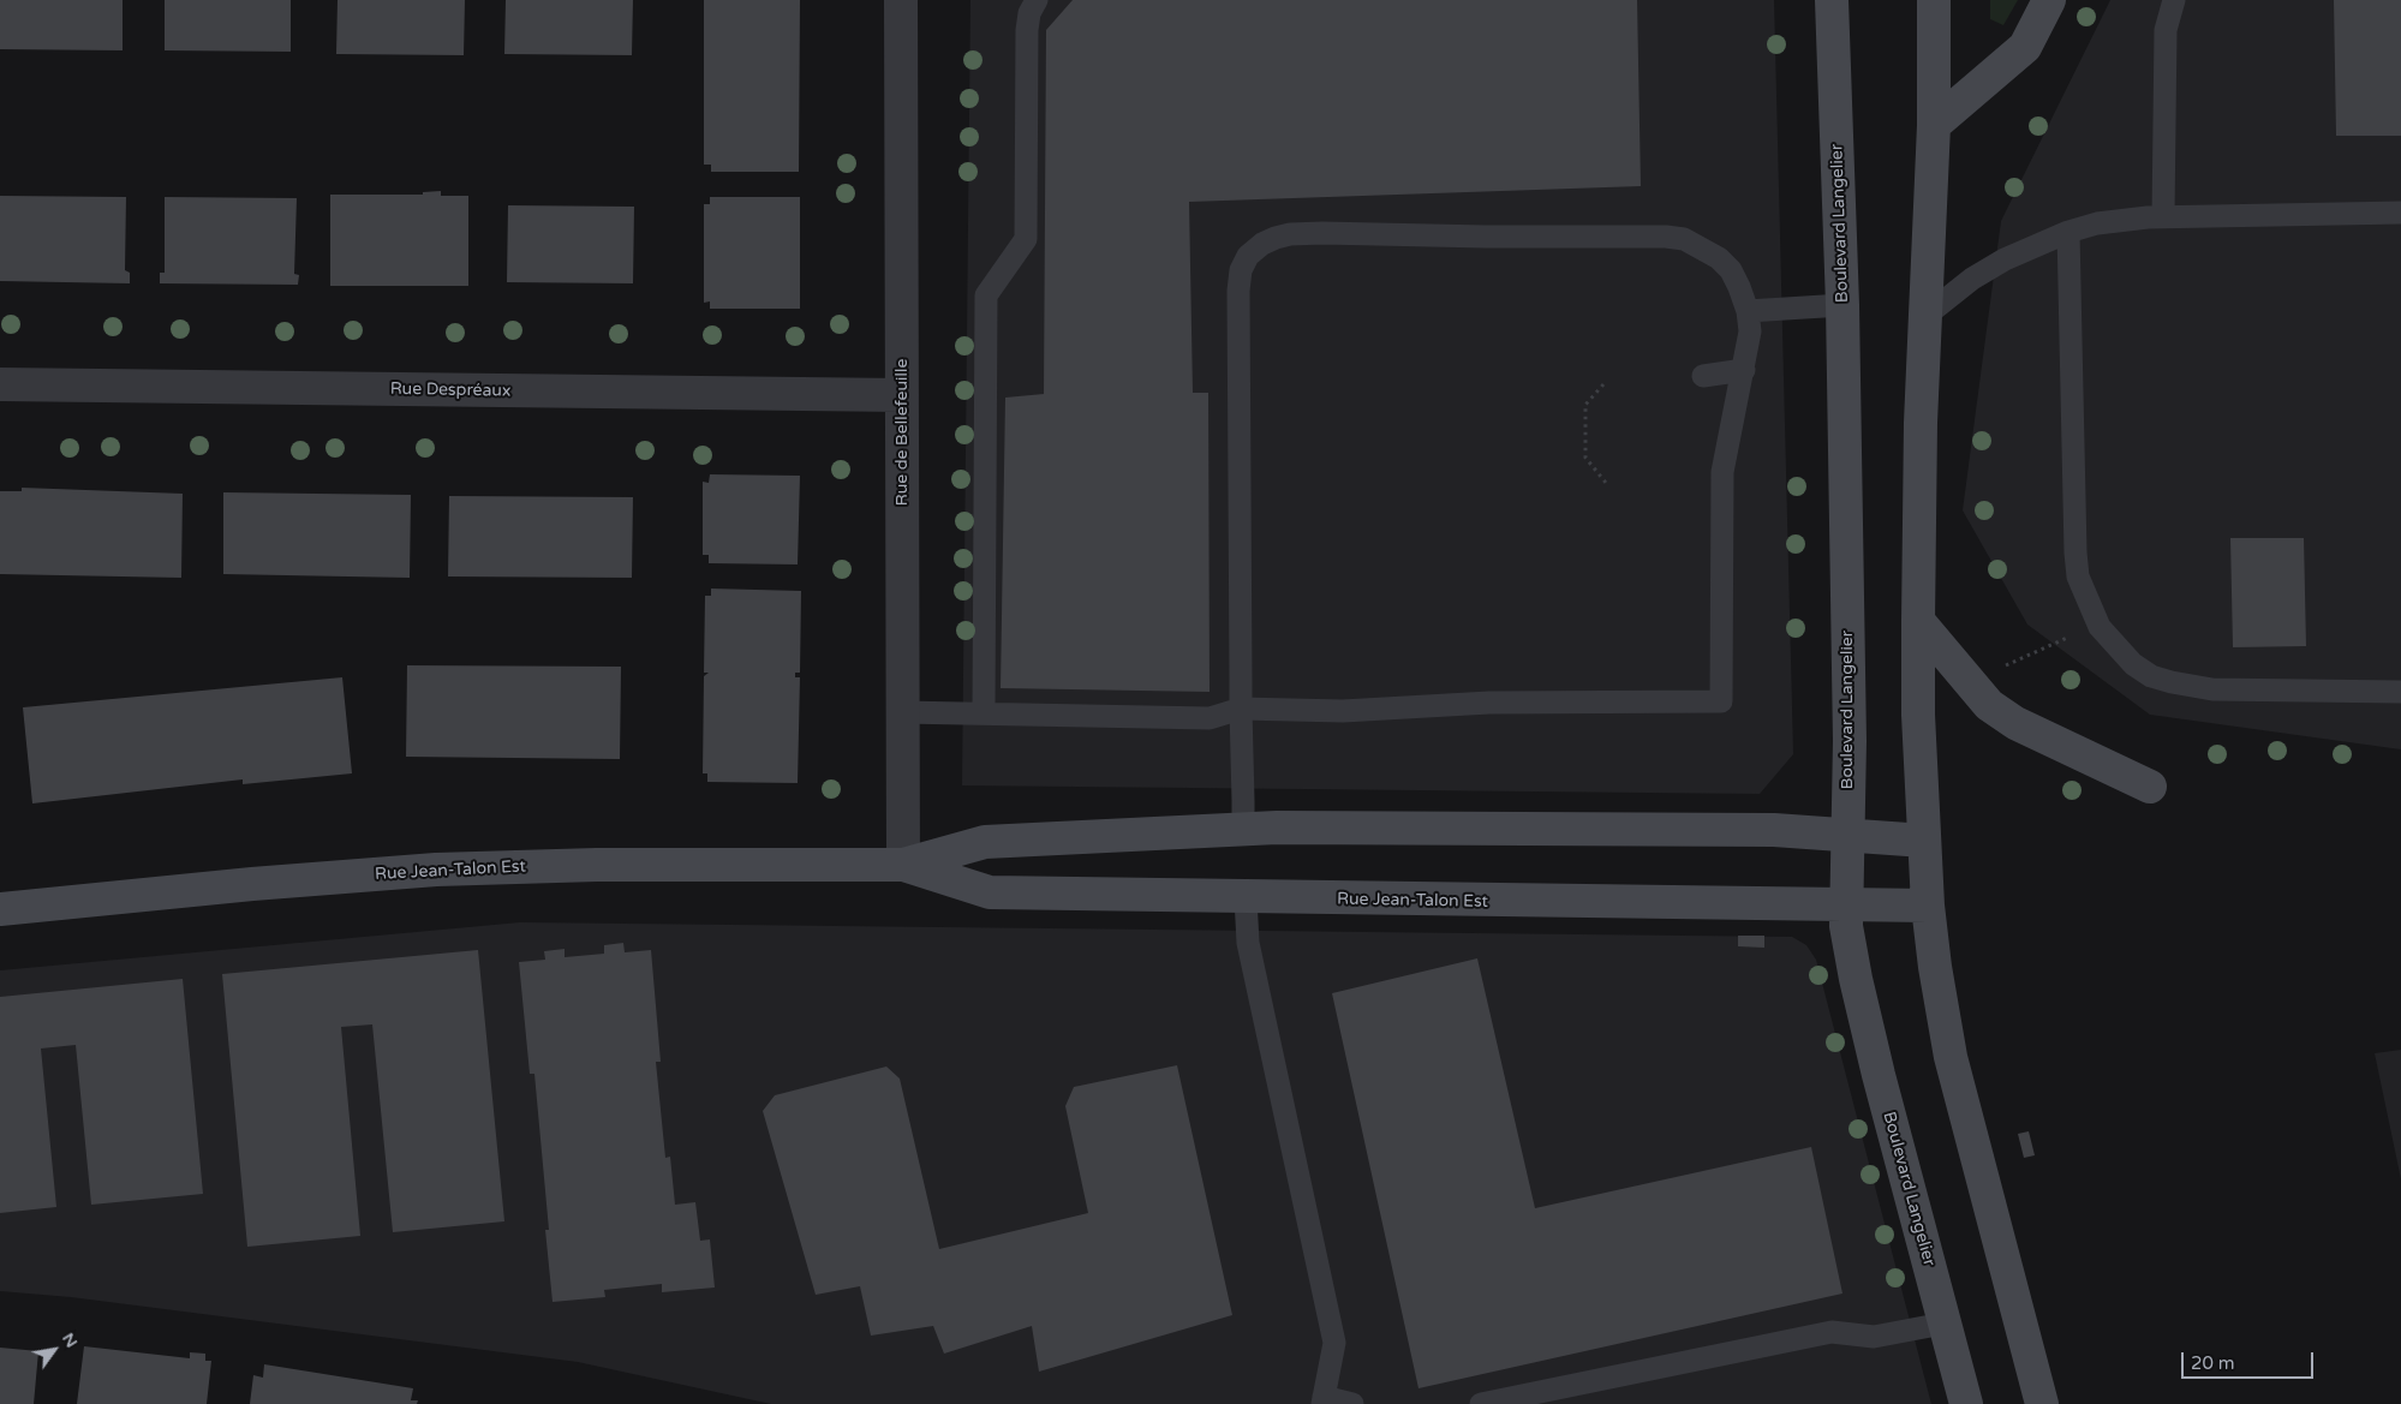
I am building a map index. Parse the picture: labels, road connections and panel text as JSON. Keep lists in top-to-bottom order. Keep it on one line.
{"streets":{"main road":["Boulevard Langelier","Rue Jean-Talon Est"],"street":["Rue Despréaux","Rue de Bellefeuille"]},"crossings":[["Boulevard Langelier","Rue Jean-Talon Est"],["Rue Despréaux","Rue de Bellefeuille"],["Rue de Bellefeuille","Rue Jean-Talon Est"]],"scale_bar":"20 m","north":"top right"}
